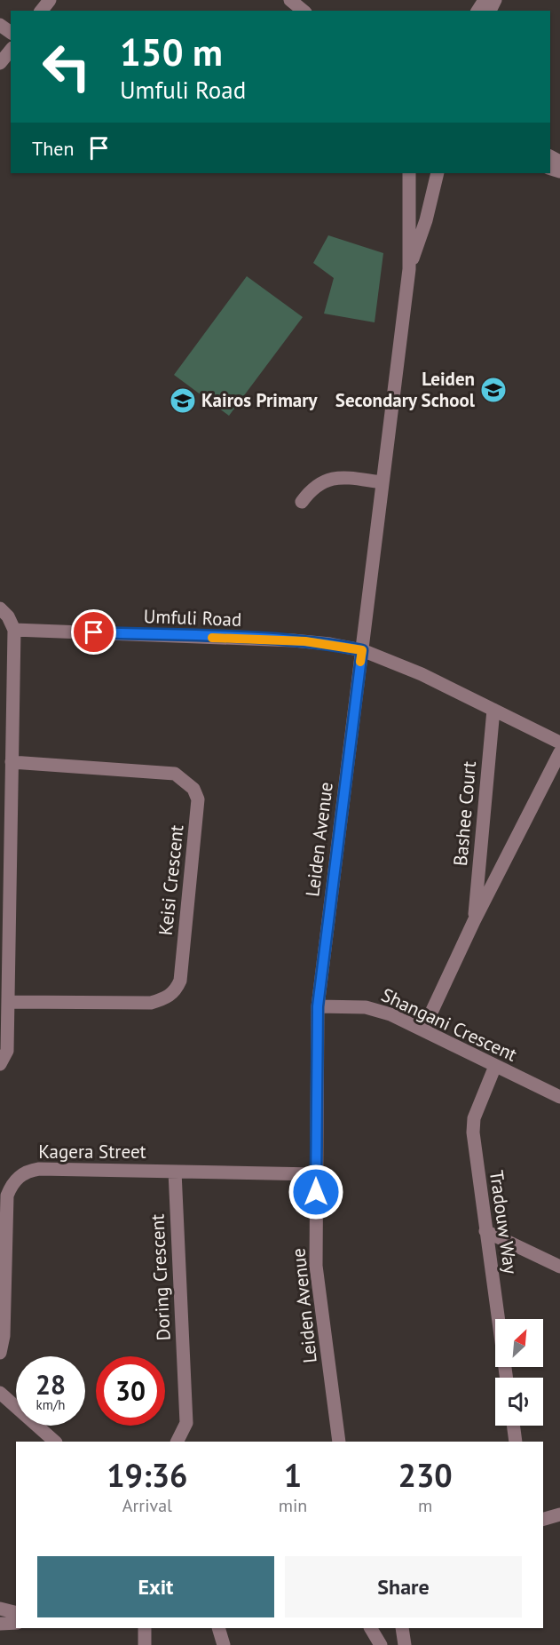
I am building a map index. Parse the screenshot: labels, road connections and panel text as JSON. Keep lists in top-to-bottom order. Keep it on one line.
{"streets":{"street":["Umfuli Road","Bashee Court","Leiden Avenue","Keisi Crescent","Shangani Crescent","Kagera Street","Tradouw Way","Doring Crescent"]},"crossings":[["Umfuli Road","Leiden Avenue"],["Bashee Court","Shangani Crescent"],["Leiden Avenue","Shangani Crescent"],["Leiden Avenue","Kagera Street"],["Shangani Crescent","Tradouw Way"],["Kagera Street","Doring Crescent"]],"places":{"school or university":["Leiden Secondary School","Kairos Primary"]},"north":"top right","page":{"turn":["150 m","Umfuli Road"],"then":"Then","speed":"28 km/h","limit":"30","eta":["19:36","Arrival","1","min","230","m"],"buttons":["Exit","Share"]}}
